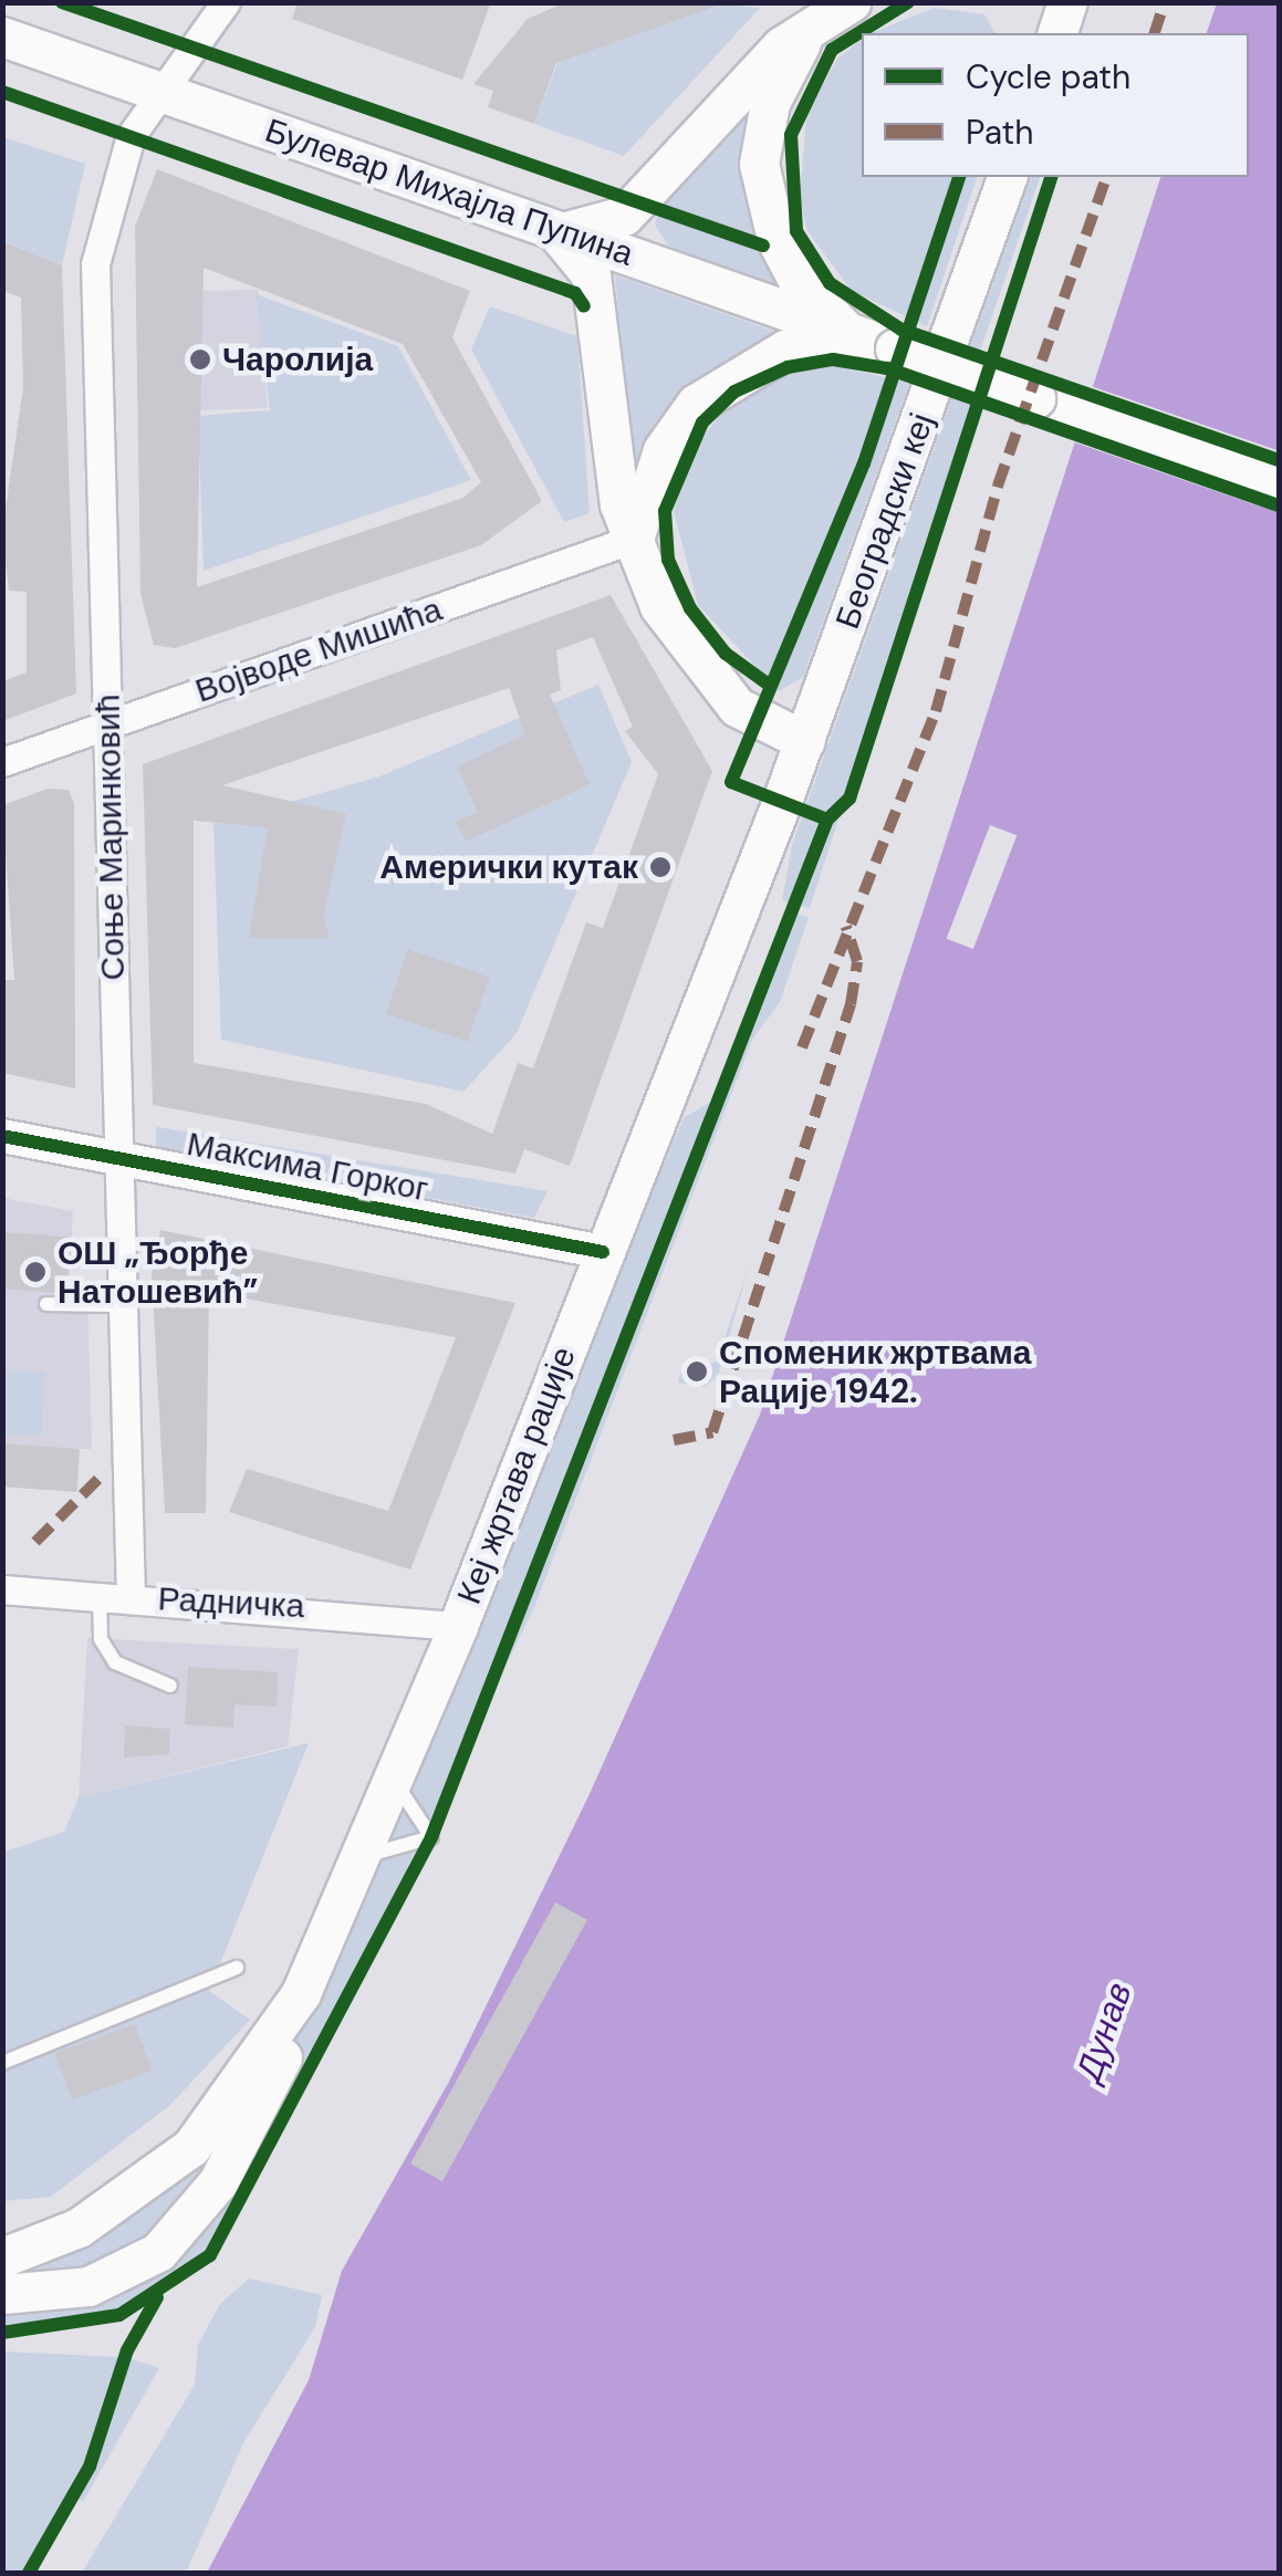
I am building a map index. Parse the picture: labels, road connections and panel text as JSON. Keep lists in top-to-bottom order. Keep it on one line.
{"streets":{"main road":["Булевар Михајла Пупина","Београдски кеј","Кеј жртава рације"],"street":["Војводе Мишића","Соње Маринковић","Максима Горког","Радничка"]},"crossings":[["Булевар Михајла Пупина","Соње Маринковић"],["Београдски кеј","Кеј жртава рације"],["Војводе Мишића","Соње Маринковић"],["Соње Маринковић","Максима Горког"],["Соње Маринковић","Радничка"],["Максима Горког","Кеј жртава рације"],["Кеј жртава рације","Радничка"]],"water":["Дунав"],"places":["Чаролија","Амерички кутак","ОШ „Ђорђе Натошевић”","Споменик жртвама Рације 1942."],"legend":["Cycle path","Path"]}
